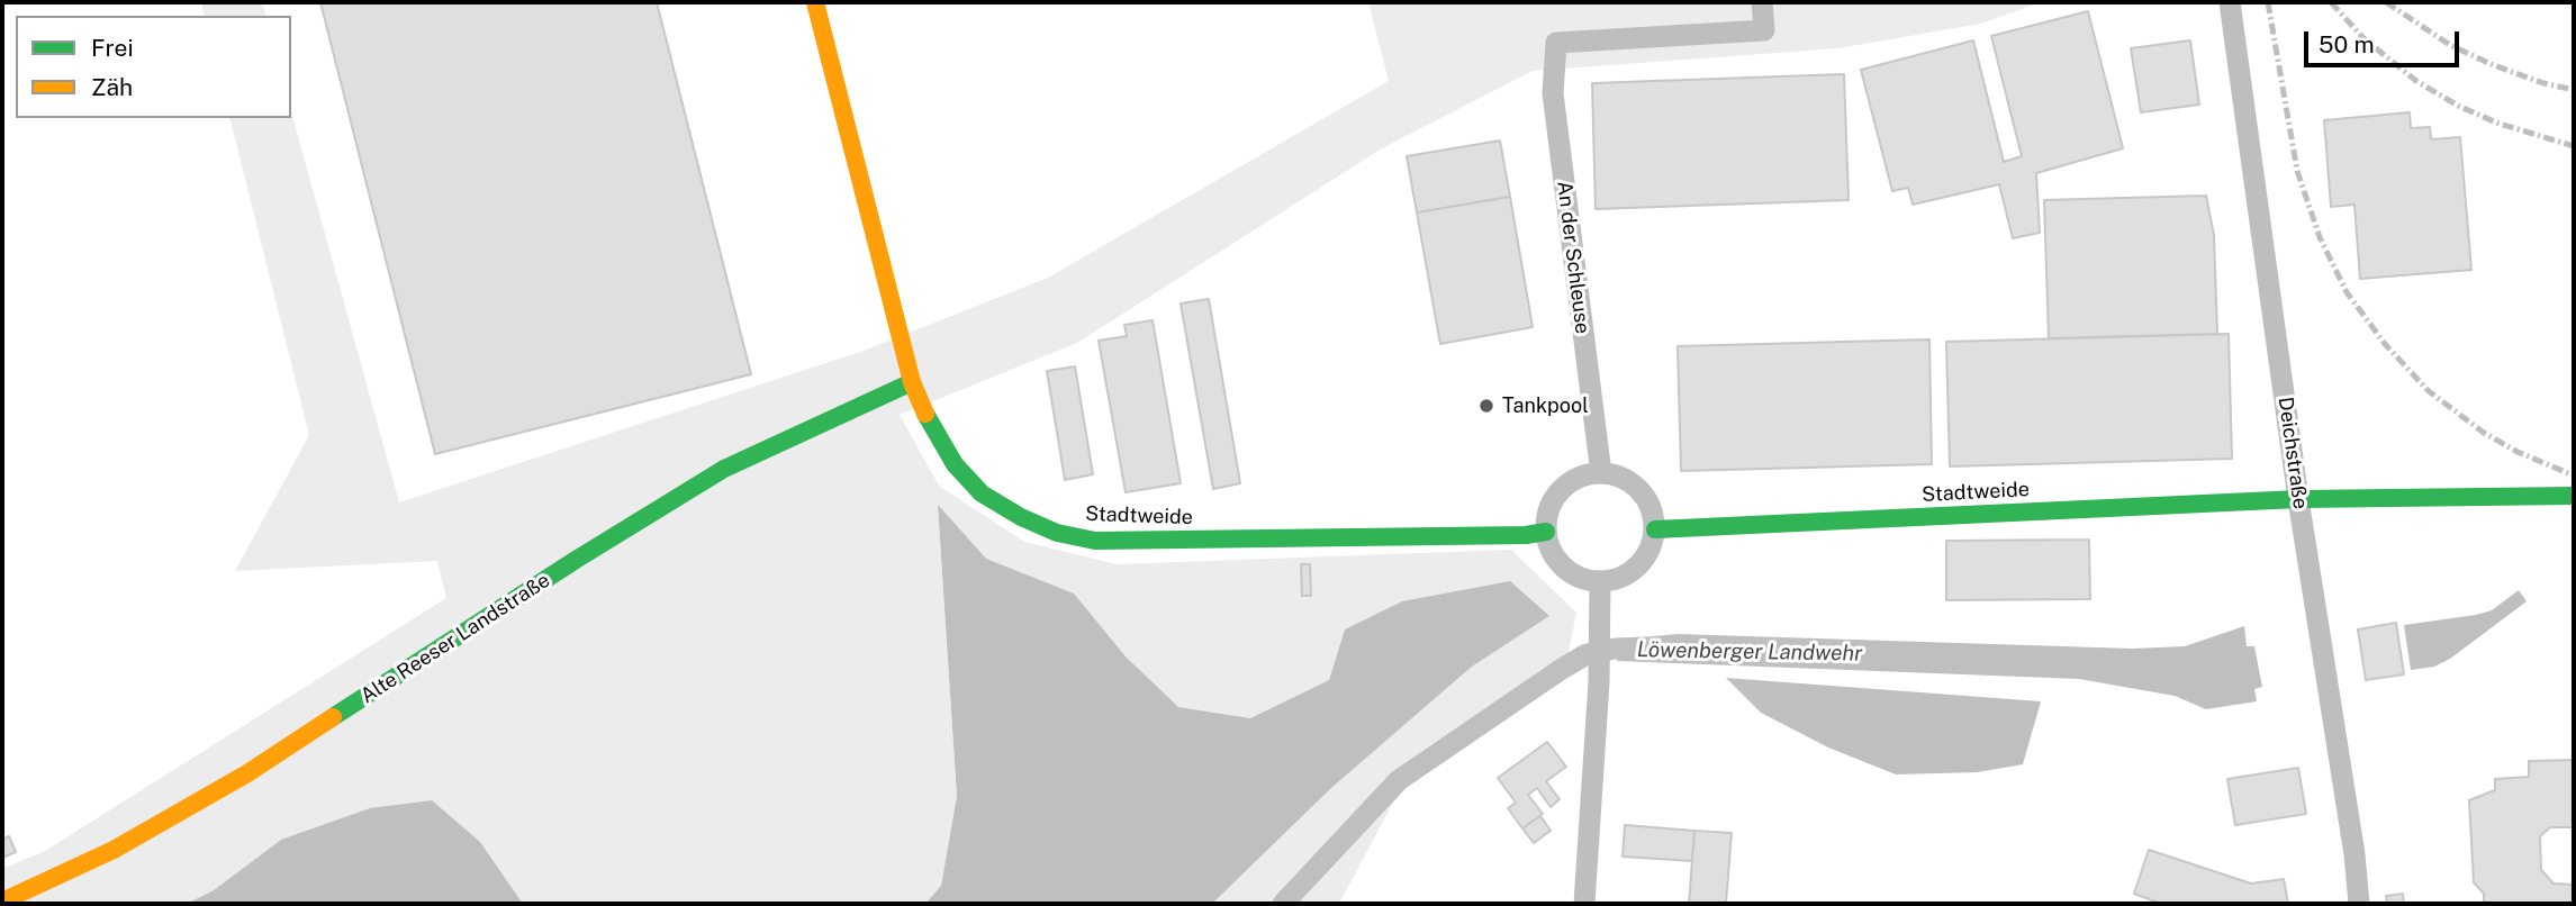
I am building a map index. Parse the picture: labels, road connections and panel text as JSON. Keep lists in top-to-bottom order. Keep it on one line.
{"streets":{"street":["An der Schleuse","Deichstraße","Stadtweide","Alte Reeser Landstraße"]},"crossings":[["An der Schleuse","Stadtweide"],["Deichstraße","Stadtweide"],["Stadtweide","Alte Reeser Landstraße"]],"water":["Löwenberger Landwehr"],"places":["Tankpool"],"legend":["Frei","Zäh"],"scale_bar":"50 m"}
